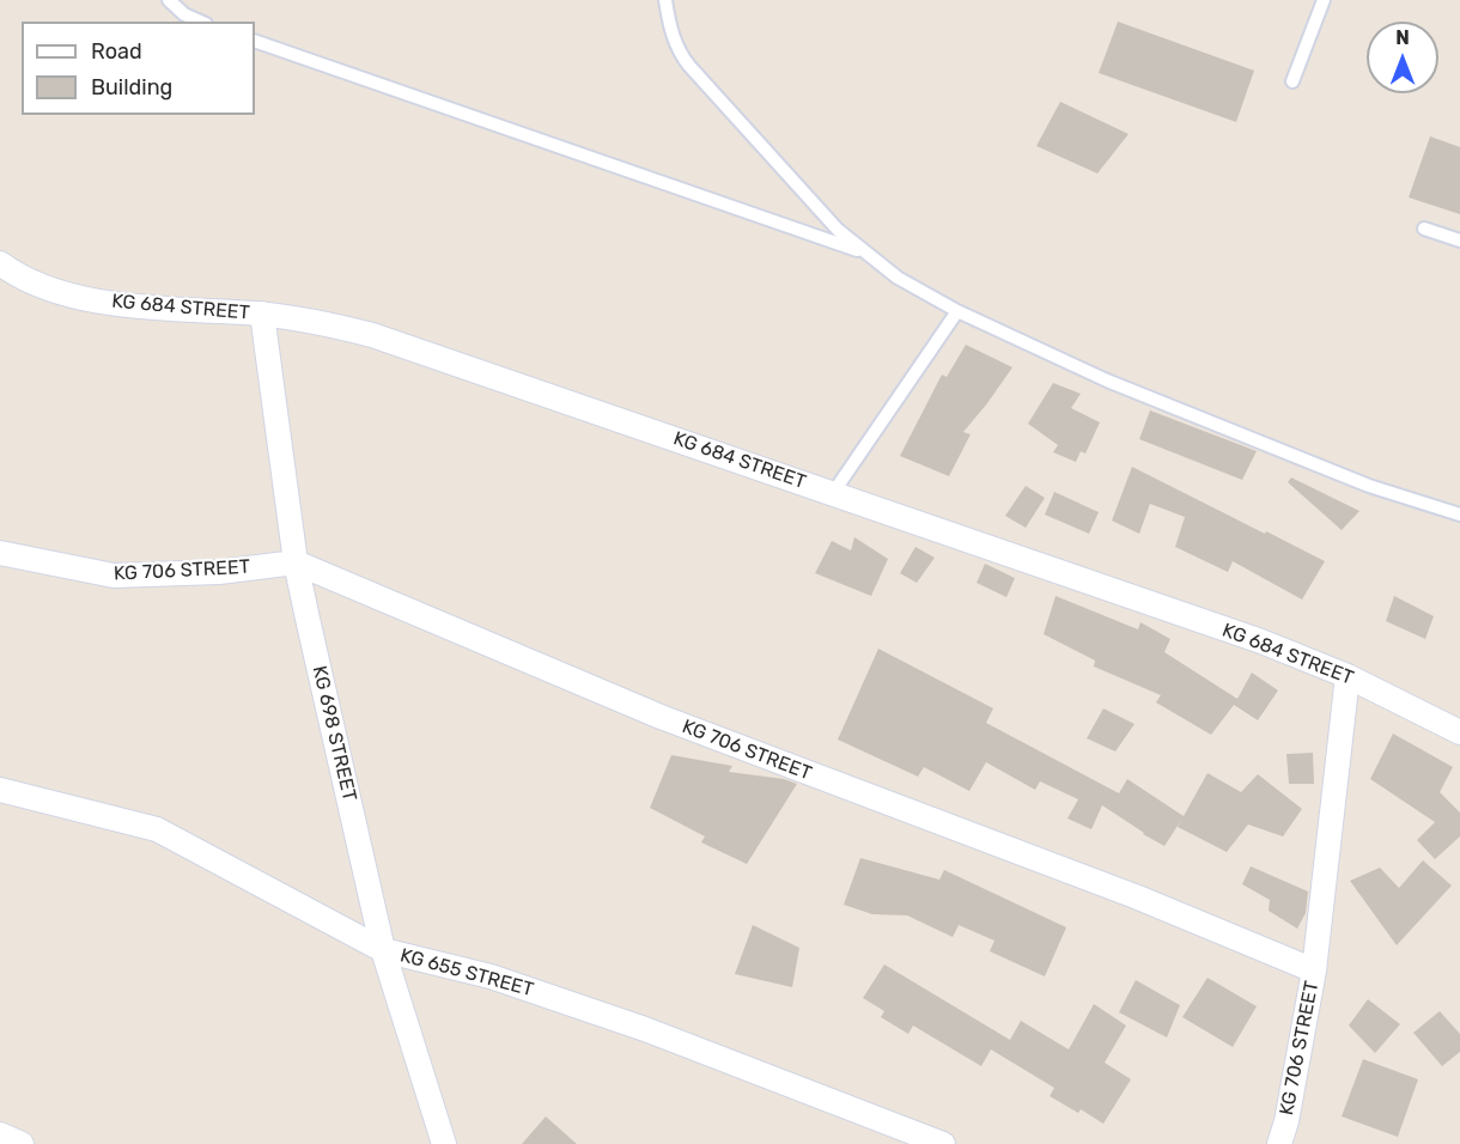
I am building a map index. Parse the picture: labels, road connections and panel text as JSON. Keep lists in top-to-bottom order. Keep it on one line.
{"streets":{"street":["KG 684 STREET","KG 706 STREET","KG 698 STREET","KG 655 STREET"]},"crossings":[["KG 684 STREET","KG 698 STREET"],["KG 706 STREET","KG 698 STREET"],["KG 698 STREET","KG 655 STREET"]],"legend":["Road","Building"],"north":"top"}
